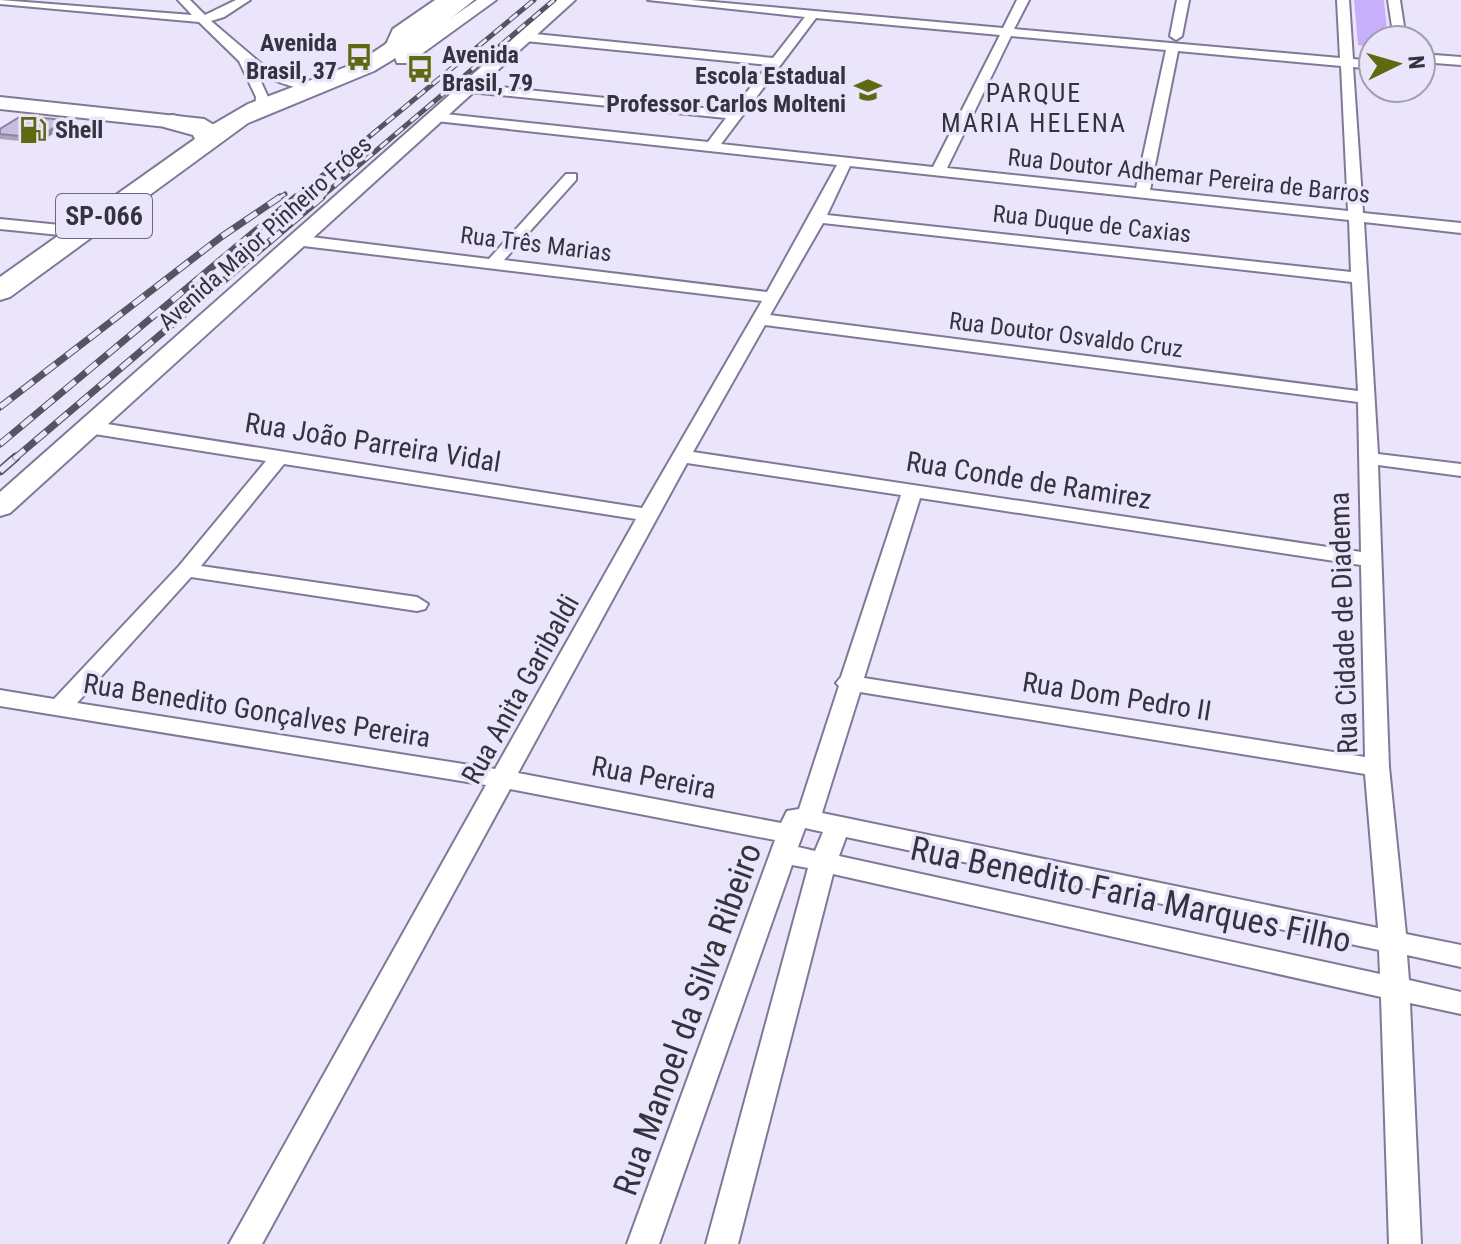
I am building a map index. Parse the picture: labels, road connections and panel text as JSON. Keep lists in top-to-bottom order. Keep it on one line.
{"streets":{"highway":["SP-066"],"street":["Rua Doutor Adhemar Pereira de Barros","Rua Duque de Caxias","Avenida Major Pinheiro Fróes","Rua Três Marias","Rua Doutor Osvaldo Cruz","Rua João Parreira Vidal","Rua Conde de Ramirez","Rua Cidade de Diadema","Rua Anita Garibaldi","Rua Dom Pedro II","Rua Benedito Gonçalves Pereira","Rua Pereira","Rua Benedito Faria Marques Filho","Rua Manoel da Silva Ribeiro"]},"crossings":[["Rua Doutor Adhemar Pereira de Barros","Avenida Major Pinheiro Fróes"],["Rua Doutor Adhemar Pereira de Barros","Rua Cidade de Diadema"],["Rua Doutor Adhemar Pereira de Barros","Rua Anita Garibaldi"],["Rua Duque de Caxias","Rua Cidade de Diadema"],["Rua Duque de Caxias","Rua Anita Garibaldi"],["Avenida Major Pinheiro Fróes","Rua Três Marias"],["Avenida Major Pinheiro Fróes","Rua João Parreira Vidal"],["Rua Três Marias","Rua Anita Garibaldi"],["Rua Doutor Osvaldo Cruz","Rua Cidade de Diadema"],["Rua Doutor Osvaldo Cruz","Rua Anita Garibaldi"],["Rua João Parreira Vidal","Rua Anita Garibaldi"],["Rua Conde de Ramirez","Rua Cidade de Diadema"],["Rua Conde de Ramirez","Rua Anita Garibaldi"],["Rua Conde de Ramirez","Rua Manoel da Silva Ribeiro"],["Rua Cidade de Diadema","Rua Dom Pedro II"],["Rua Cidade de Diadema","Rua Benedito Faria Marques Filho"],["Rua Anita Garibaldi","Rua Benedito Gonçalves Pereira"],["Rua Anita Garibaldi","Rua Pereira"],["Rua Dom Pedro II","Rua Manoel da Silva Ribeiro"],["Rua Benedito Gonçalves Pereira","Rua Pereira"],["Rua Pereira","Rua Benedito Faria Marques Filho"],["Rua Pereira","Rua Manoel da Silva Ribeiro"],["Rua Benedito Faria Marques Filho","Rua Manoel da Silva Ribeiro"]],"districts":["PARQUE MARIA HELENA"],"places":{"bus stop":["Avenida Brasil, 37","Avenida Brasil, 79"],"school or university":["Escola Estadual Professor Carlos Molteni"],"fuel station":["Shell"]},"north":"right"}
